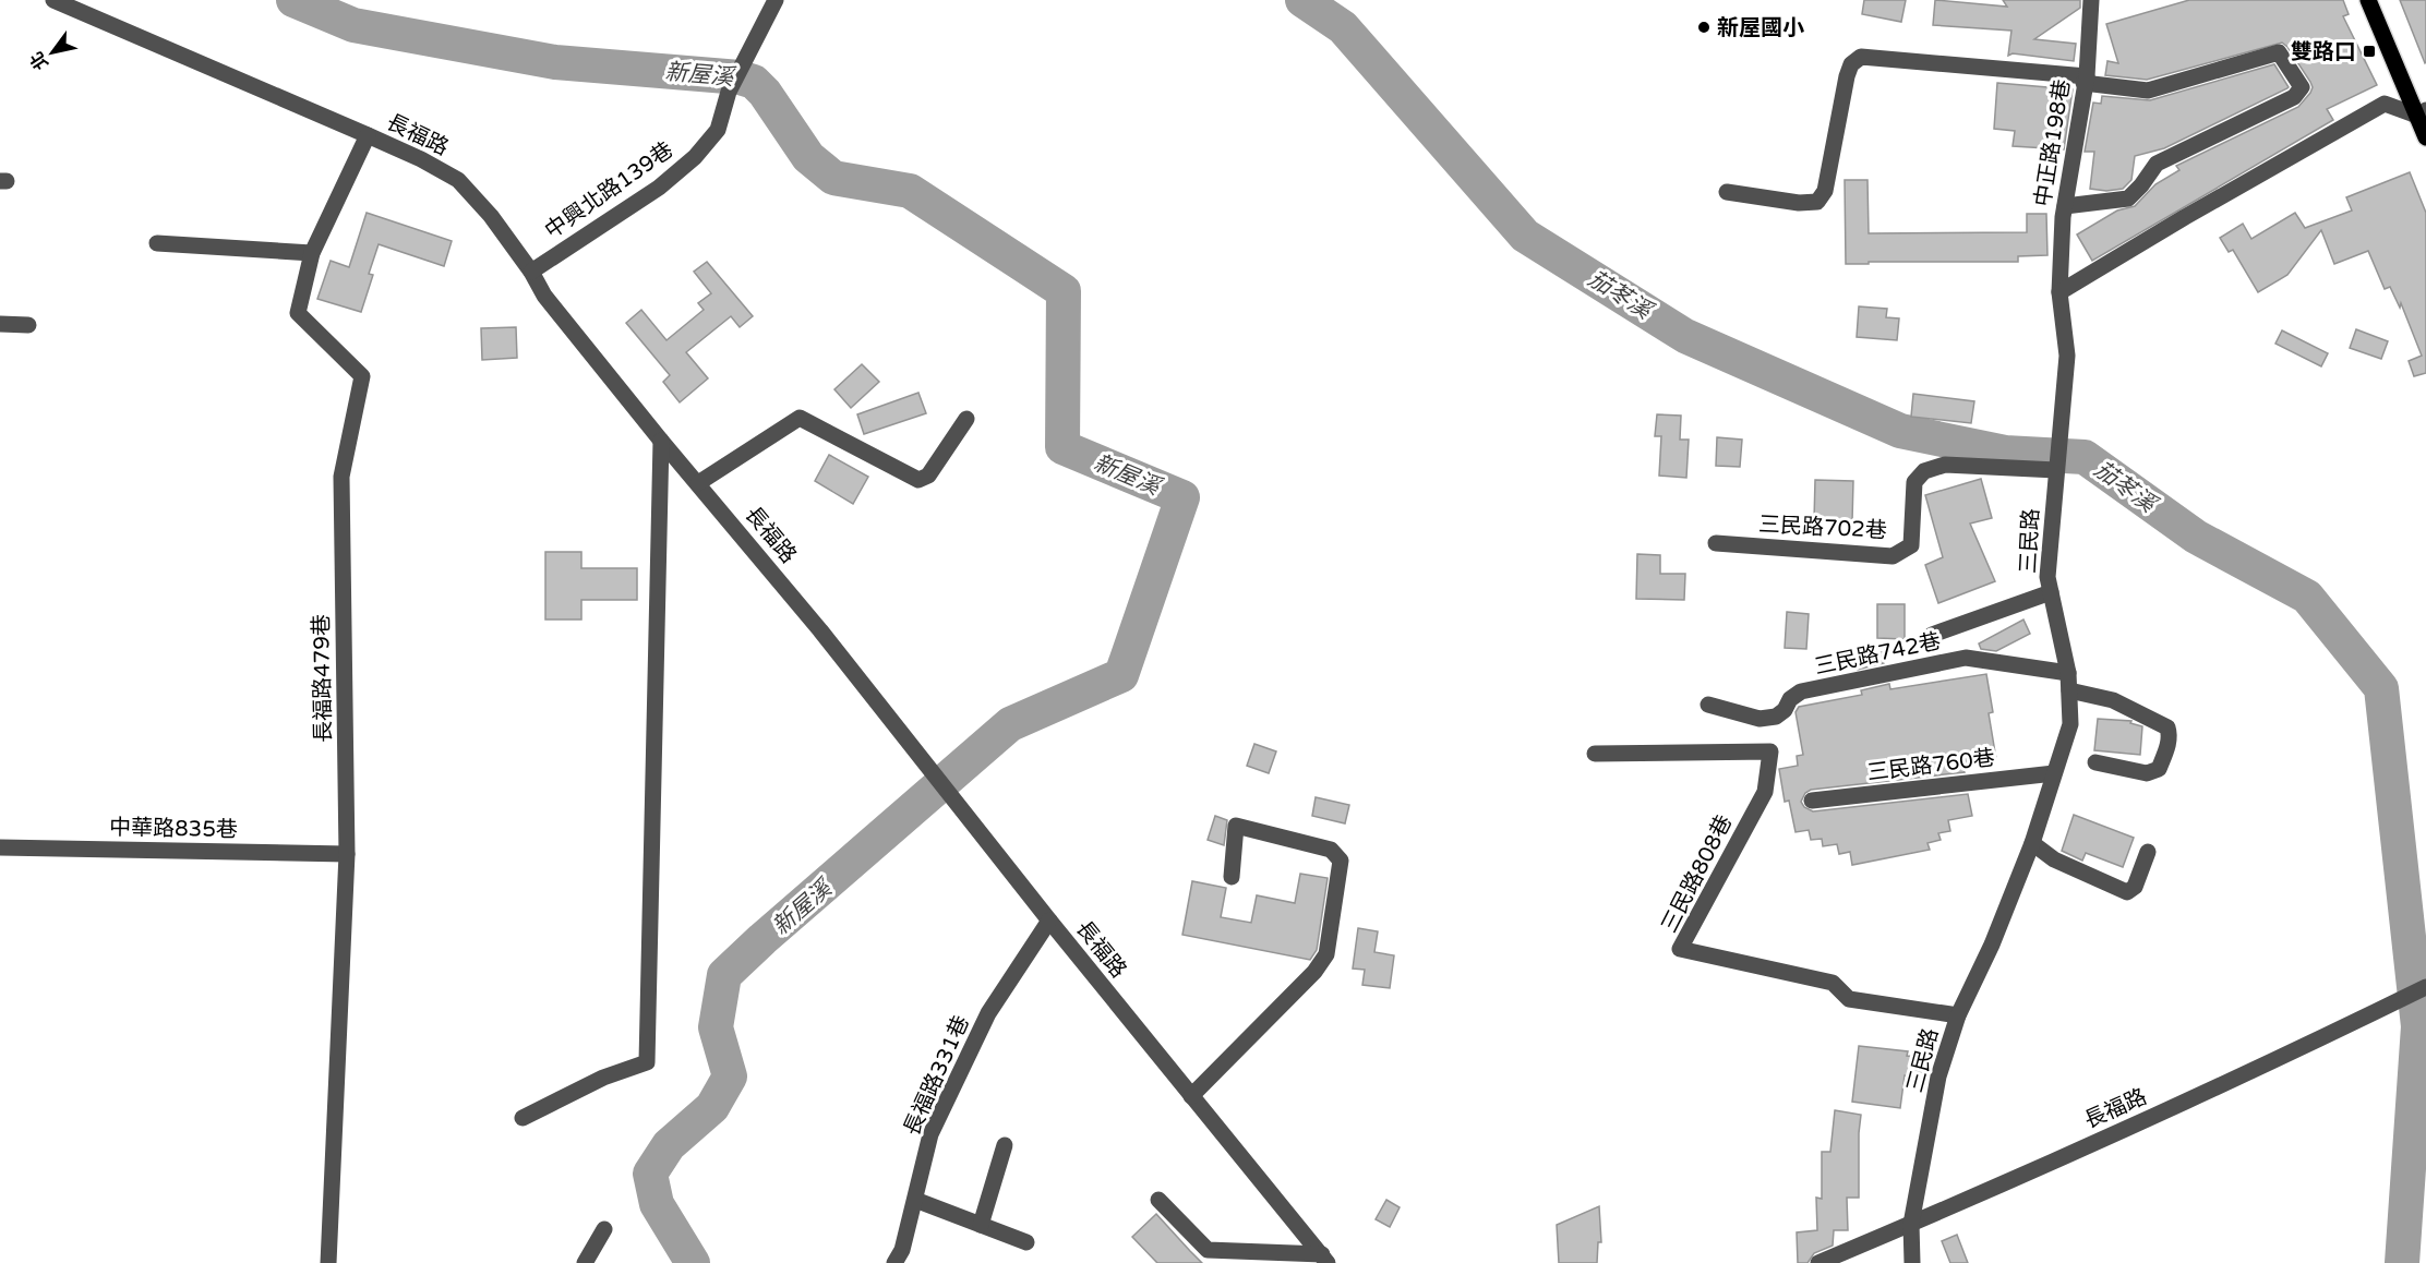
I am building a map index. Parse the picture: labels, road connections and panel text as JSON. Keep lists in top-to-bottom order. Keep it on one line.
{"streets":{"street":["長福路","中正路198巷","中興北路139巷","三民路702巷","三民路","三民路742巷","長福路479巷","三民路760巷","中華路835巷","三民路808巷","長福路331巷"]},"crossings":[["長福路","中興北路139巷"],["長福路","三民路"],["長福路","長福路479巷"],["長福路","長福路331巷"],["中正路198巷","三民路"],["三民路702巷","三民路"],["三民路","三民路742巷"],["三民路","三民路760巷"],["三民路","三民路808巷"],["長福路479巷","中華路835巷"]],"water":["新屋溪","茄苳溪"],"places":{"other":["新屋國小"],"transit":["雙路口"]},"north":"bottom left"}
